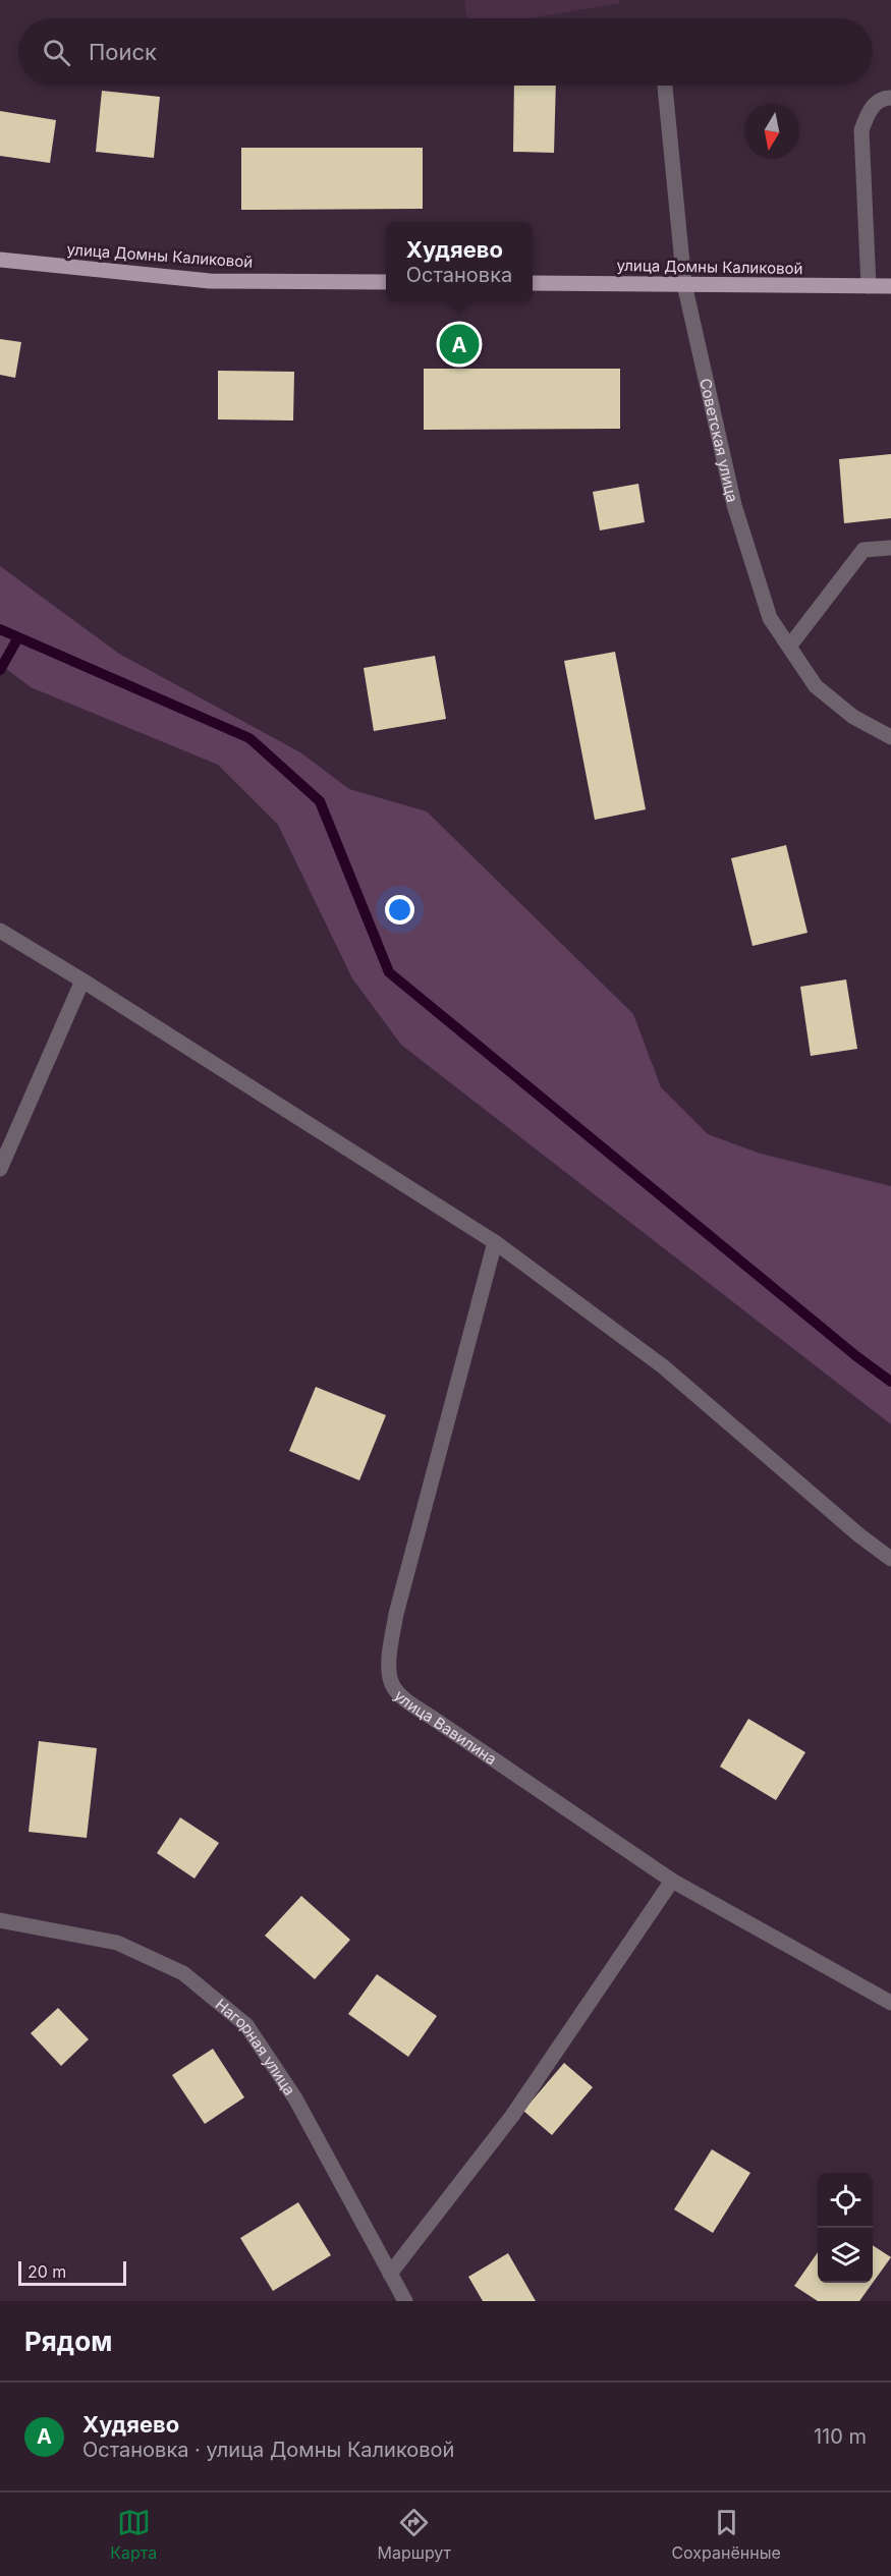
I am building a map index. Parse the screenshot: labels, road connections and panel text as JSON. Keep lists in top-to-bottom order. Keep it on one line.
{"streets":{"main road":["улица Домны Каликовой"],"street":["Советская улица","улица Вавилина","Нагорная улица"]},"crossings":[["улица Домны Каликовой","Советская улица"]],"scale_bar":"20 m","north":"bottom","page":{"search":"Поиск","popup":["Худяево","Остановка"],"pins":"A","scale":"20 m","heading":"Рядом","list":[{"mark":"A","name":"Худяево","note":"Остановка · улица Домны Каликовой","value":"110 m"}],"nav":["Карта","Маршрут","Сохранённые"]}}
